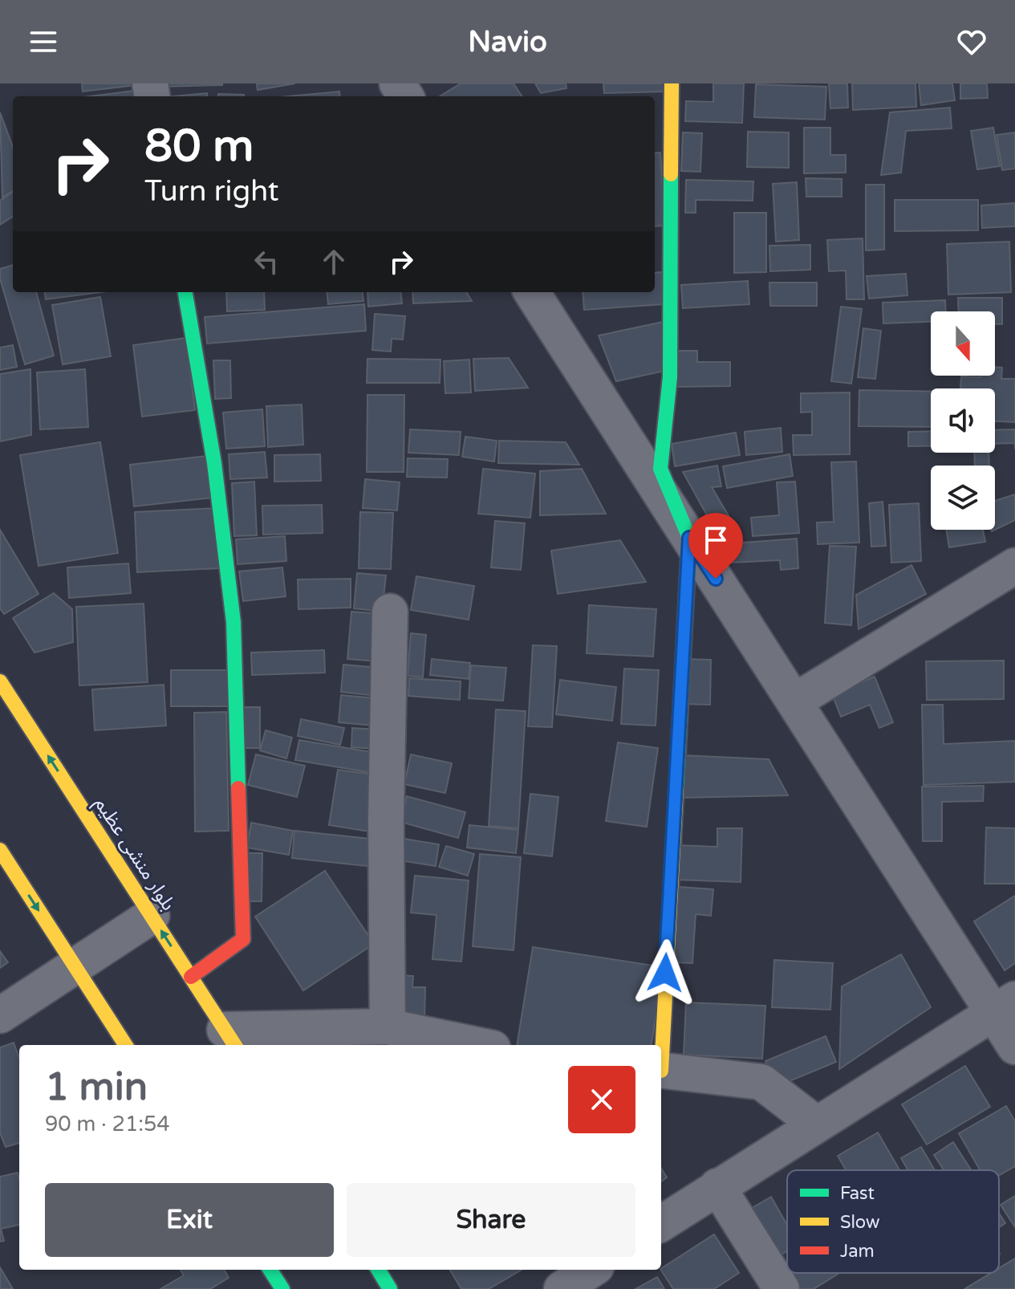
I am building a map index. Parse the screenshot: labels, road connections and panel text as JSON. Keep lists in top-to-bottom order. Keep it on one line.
{"streets":{"street":["بلوار منشی عظیم"]},"legend":["Fast","Slow","Jam"],"north":"bottom","page":{"header":"Navio","turn":["80 m","Turn right"],"heading":["1 min","90 m · 21:54"],"buttons":["Exit","Share"]}}
